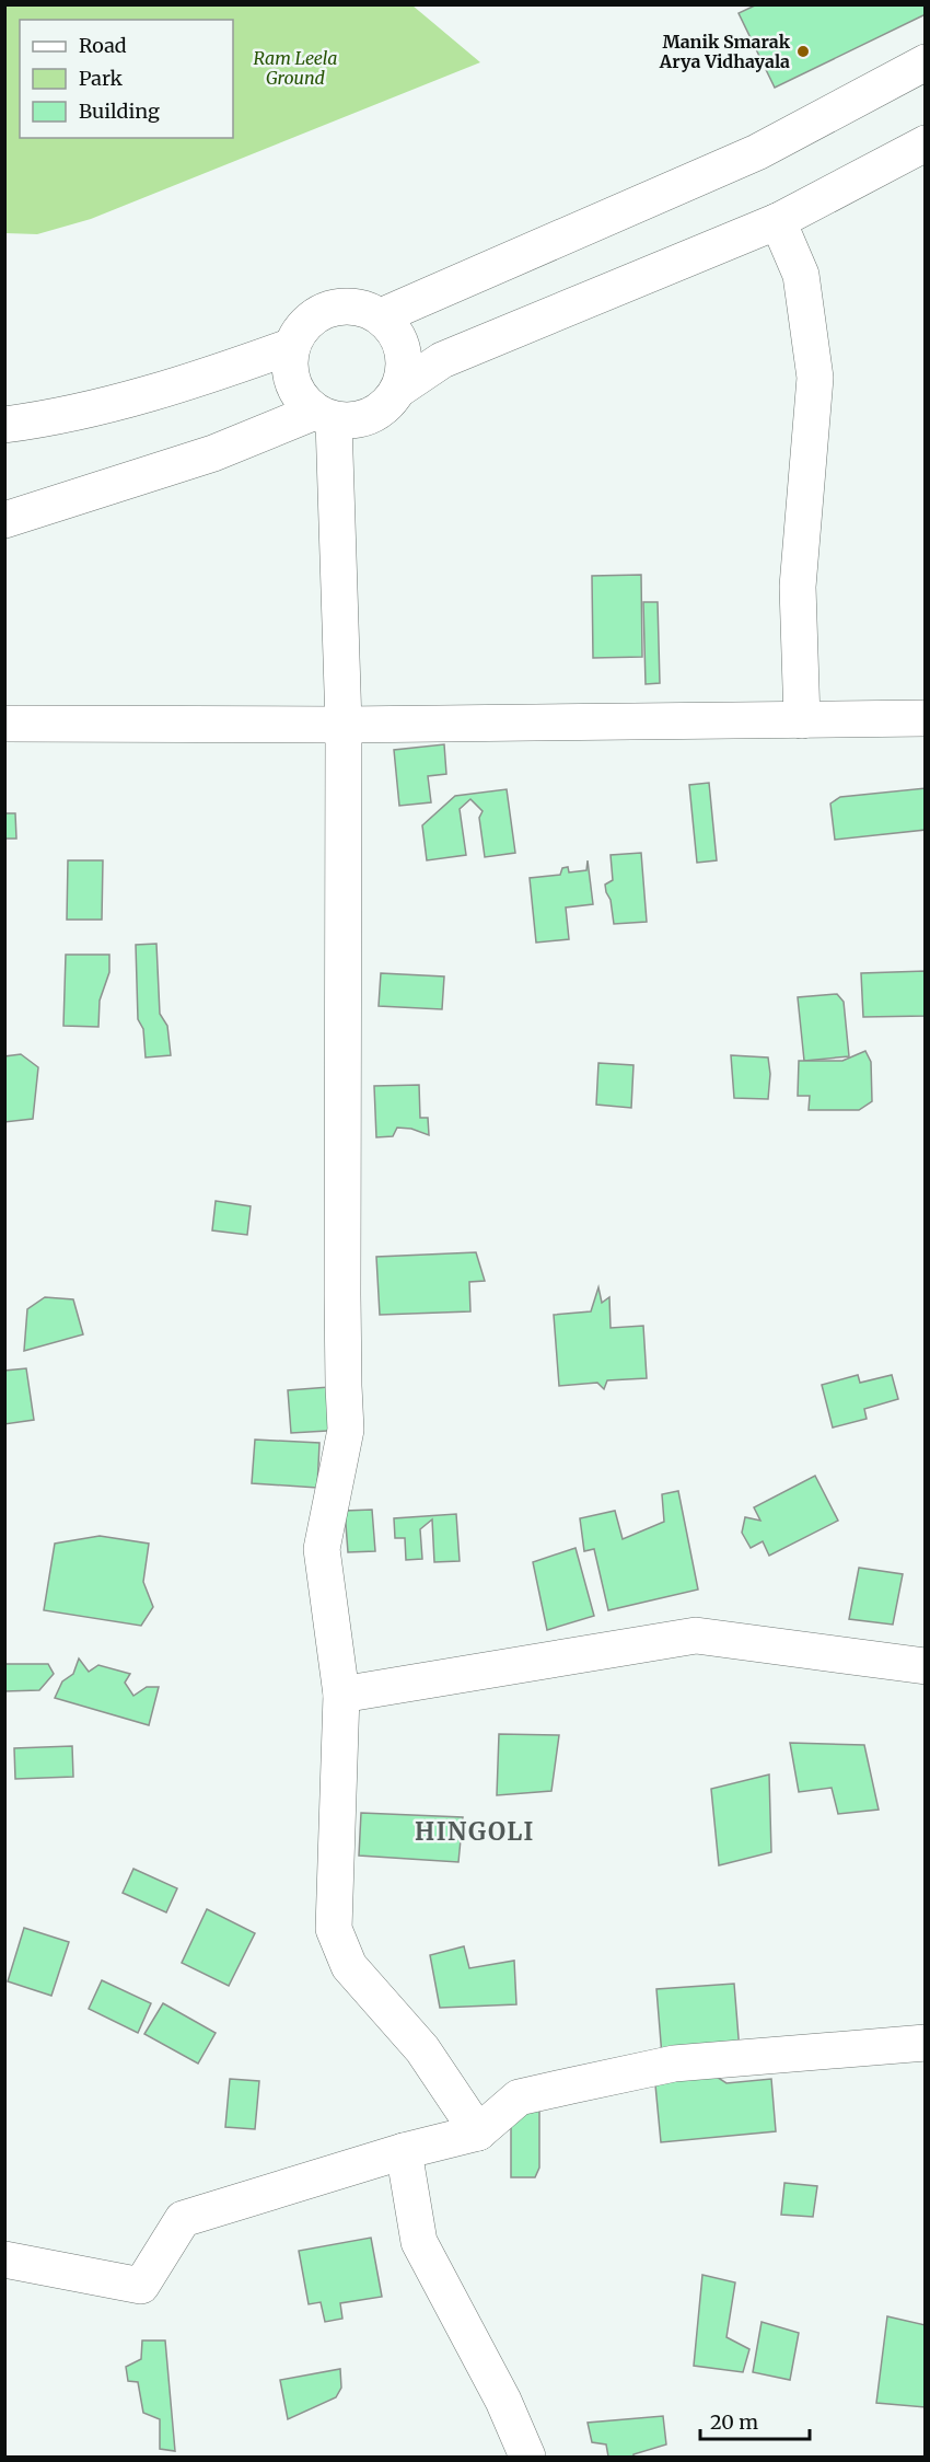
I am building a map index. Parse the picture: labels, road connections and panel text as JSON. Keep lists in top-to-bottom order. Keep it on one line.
{"districts":["HINGOLI"],"parks":["Ram Leela Ground"],"places":["Manik Smarak Arya Vidhayala"],"legend":["Road","Park","Building"],"scale_bar":"20 m"}
